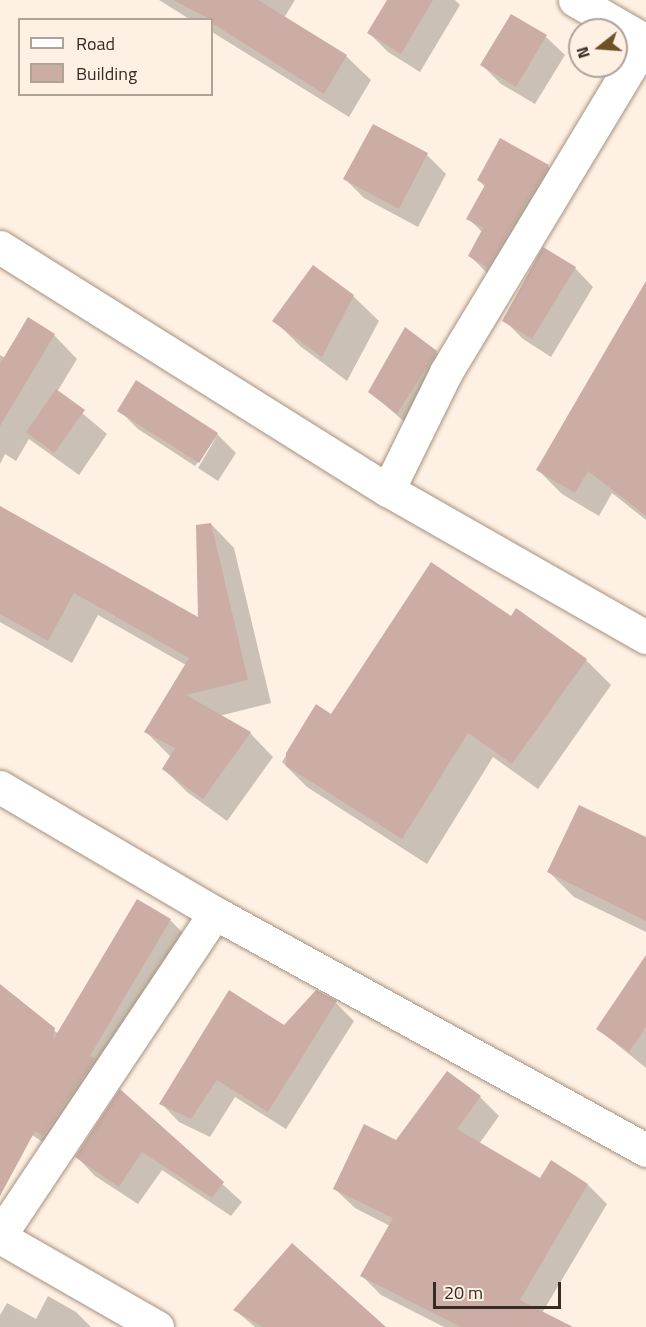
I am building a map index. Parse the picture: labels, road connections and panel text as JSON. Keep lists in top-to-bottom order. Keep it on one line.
{"legend":["Road","Building"],"scale_bar":"20 m","north":"left"}
